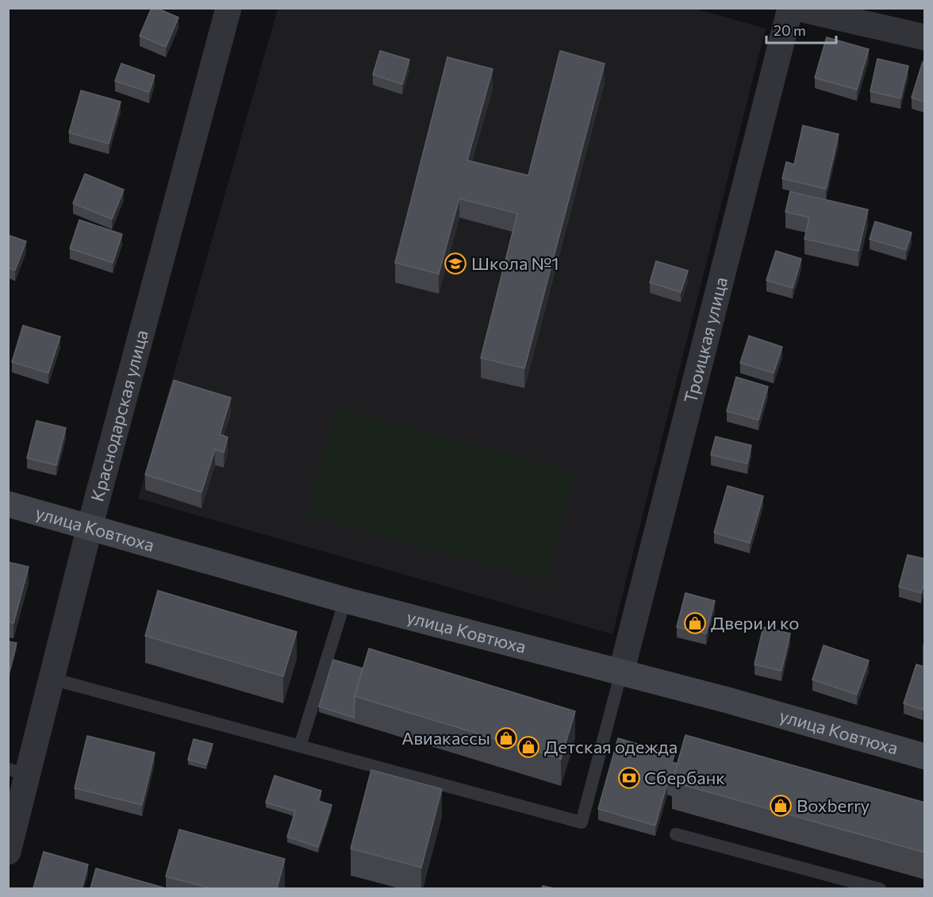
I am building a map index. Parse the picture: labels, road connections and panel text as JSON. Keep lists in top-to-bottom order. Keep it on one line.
{"streets":{"main road":["улица Ковтюха"],"street":["Троицкая улица","Краснодарская улица"]},"crossings":[["Троицкая улица","улица Ковтюха"],["Краснодарская улица","улица Ковтюха"]],"places":{"school or university":["Школа №1"],"shop":["Двери и ко","Авиакассы","Детская одежда","Boxberry"],"bank":["Сбербанк"]},"scale_bar":"20 m"}
